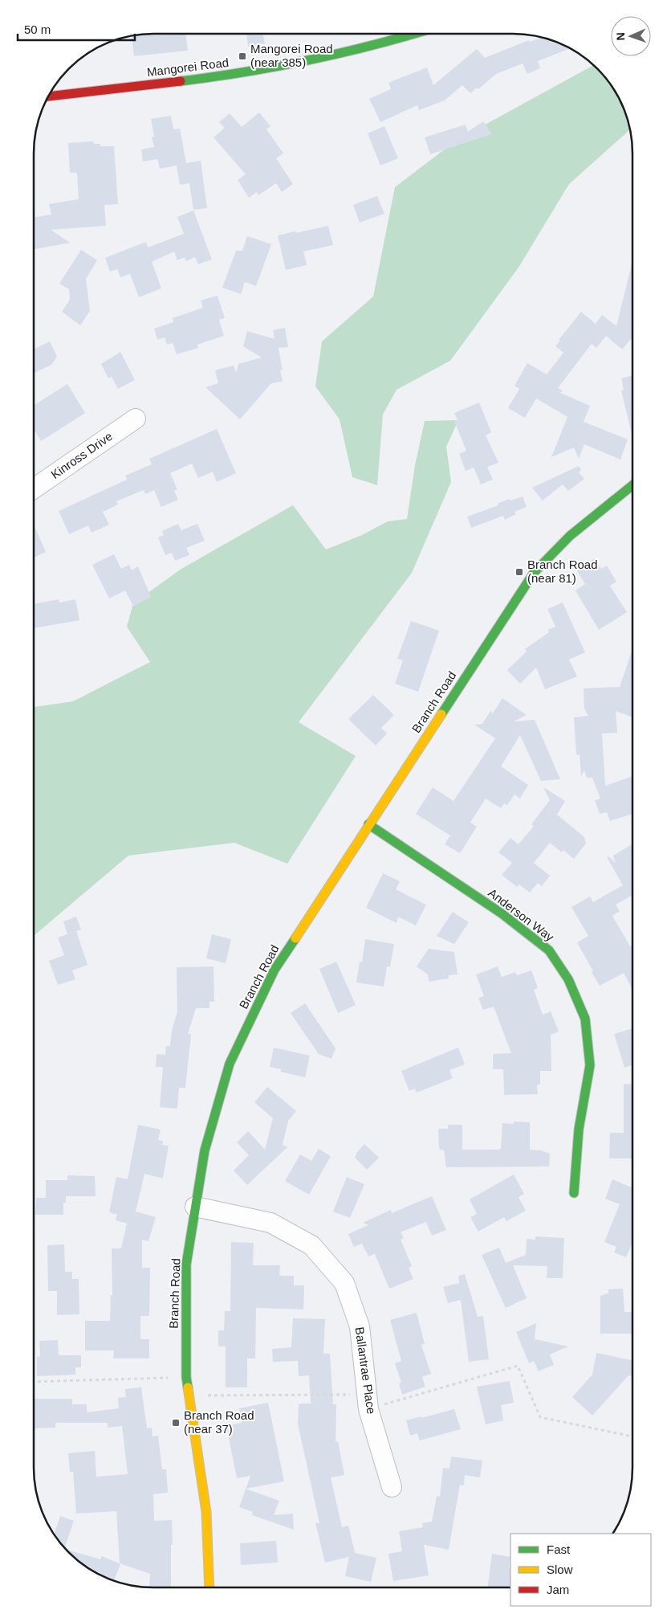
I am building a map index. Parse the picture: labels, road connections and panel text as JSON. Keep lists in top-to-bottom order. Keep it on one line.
{"streets":{"street":["Mangorei Road","Kinross Drive","Branch Road","Anderson Way","Ballantrae Place"]},"crossings":[["Branch Road","Anderson Way"],["Branch Road","Ballantrae Place"]],"places":{"transit":["Mangorei Road (near 385)","Branch Road (near 81)","Branch Road (near 37)"]},"legend":["Fast","Slow","Jam"],"scale_bar":"50 m","north":"left"}
